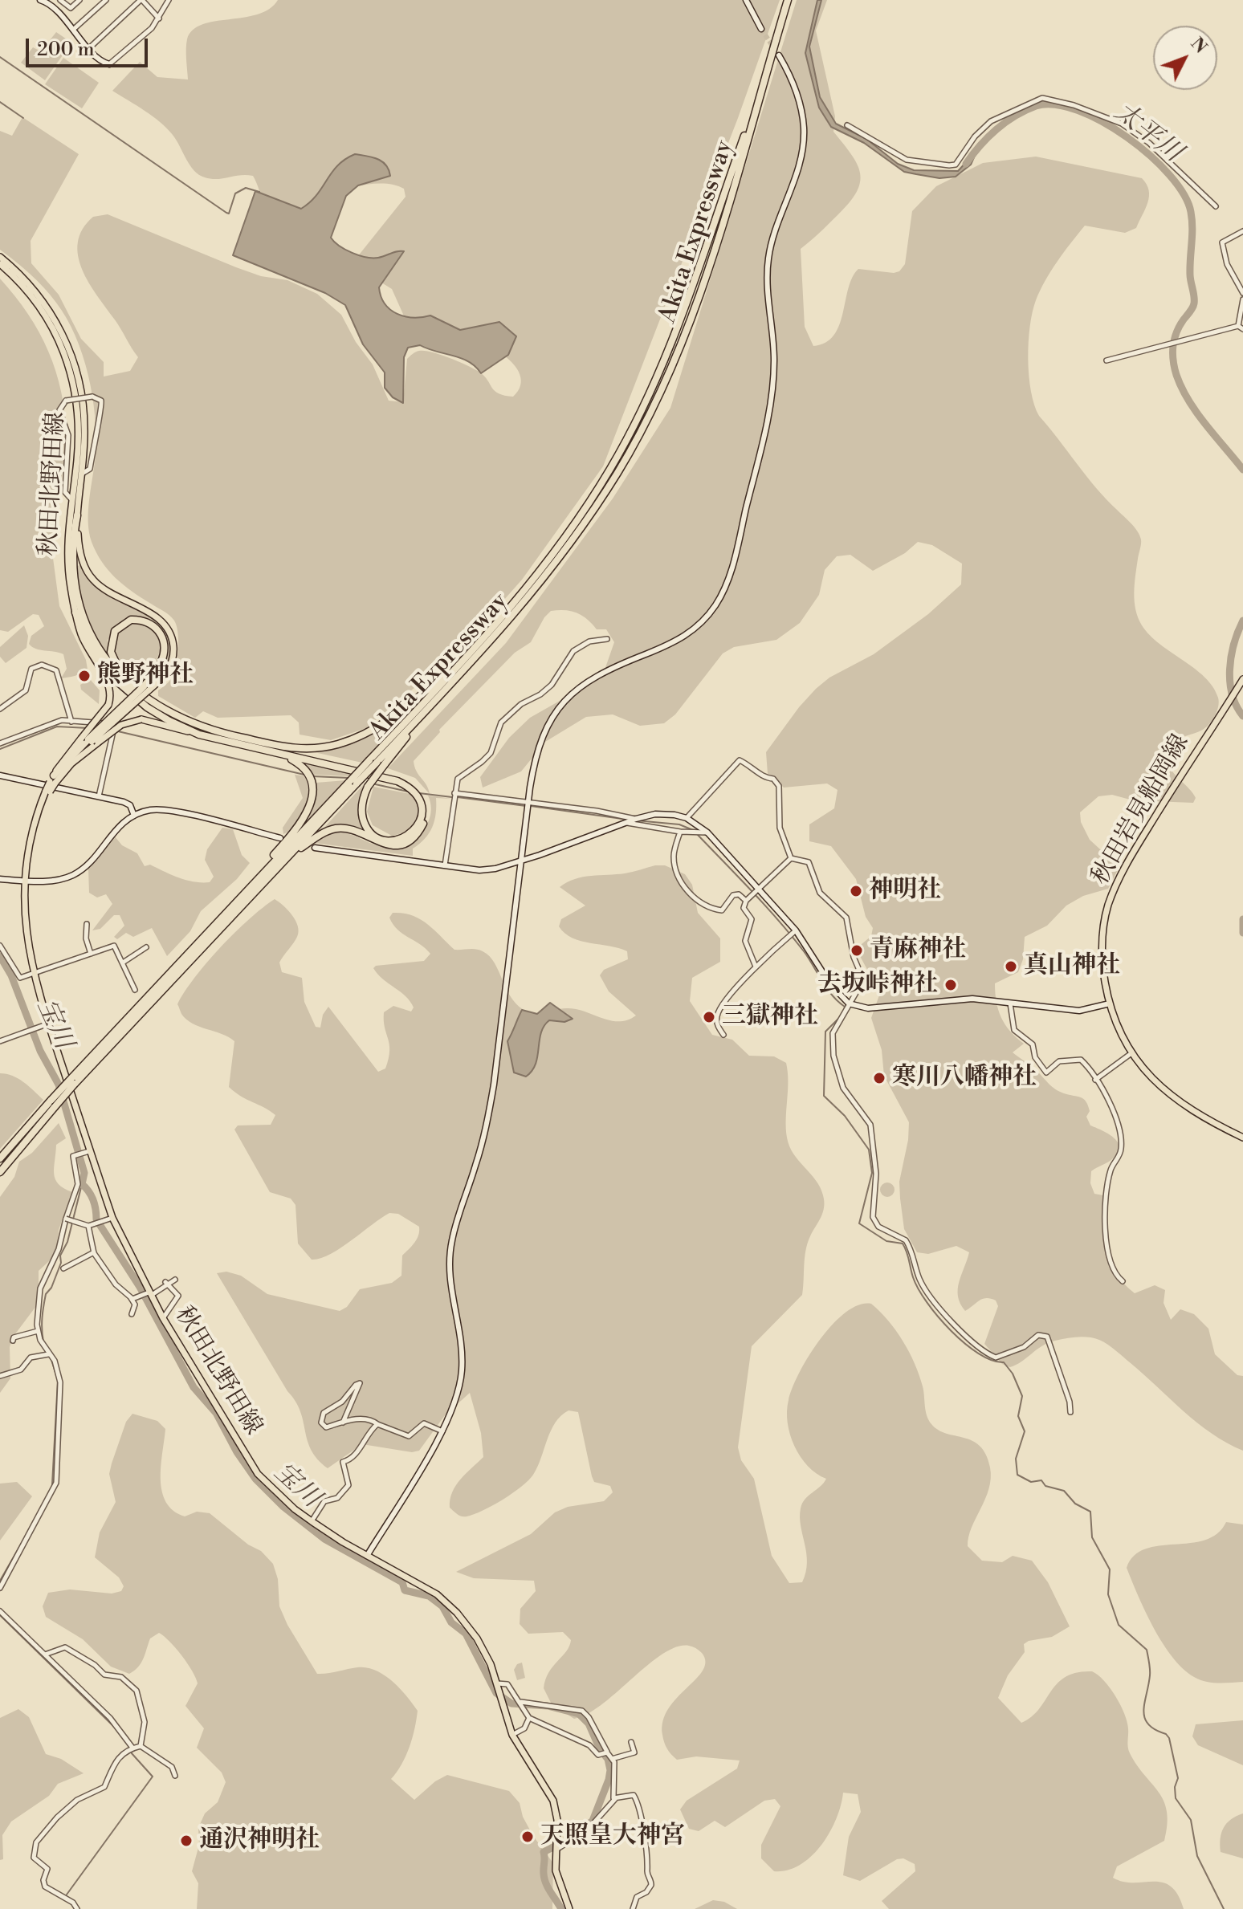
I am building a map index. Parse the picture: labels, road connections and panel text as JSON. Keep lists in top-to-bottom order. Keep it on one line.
{"streets":{"highway":["Akita Expressway"],"main road":["秋田北野田線","秋田岩見船岡線"]},"water":["太平川","宝川"],"places":["熊野神社","神明社","青麻神社","真山神社","去坂峠神社","三獄神社","寒川八幡神社","天照皇大神宮","通沢神明社"],"scale_bar":"200 m","north":"top right"}
